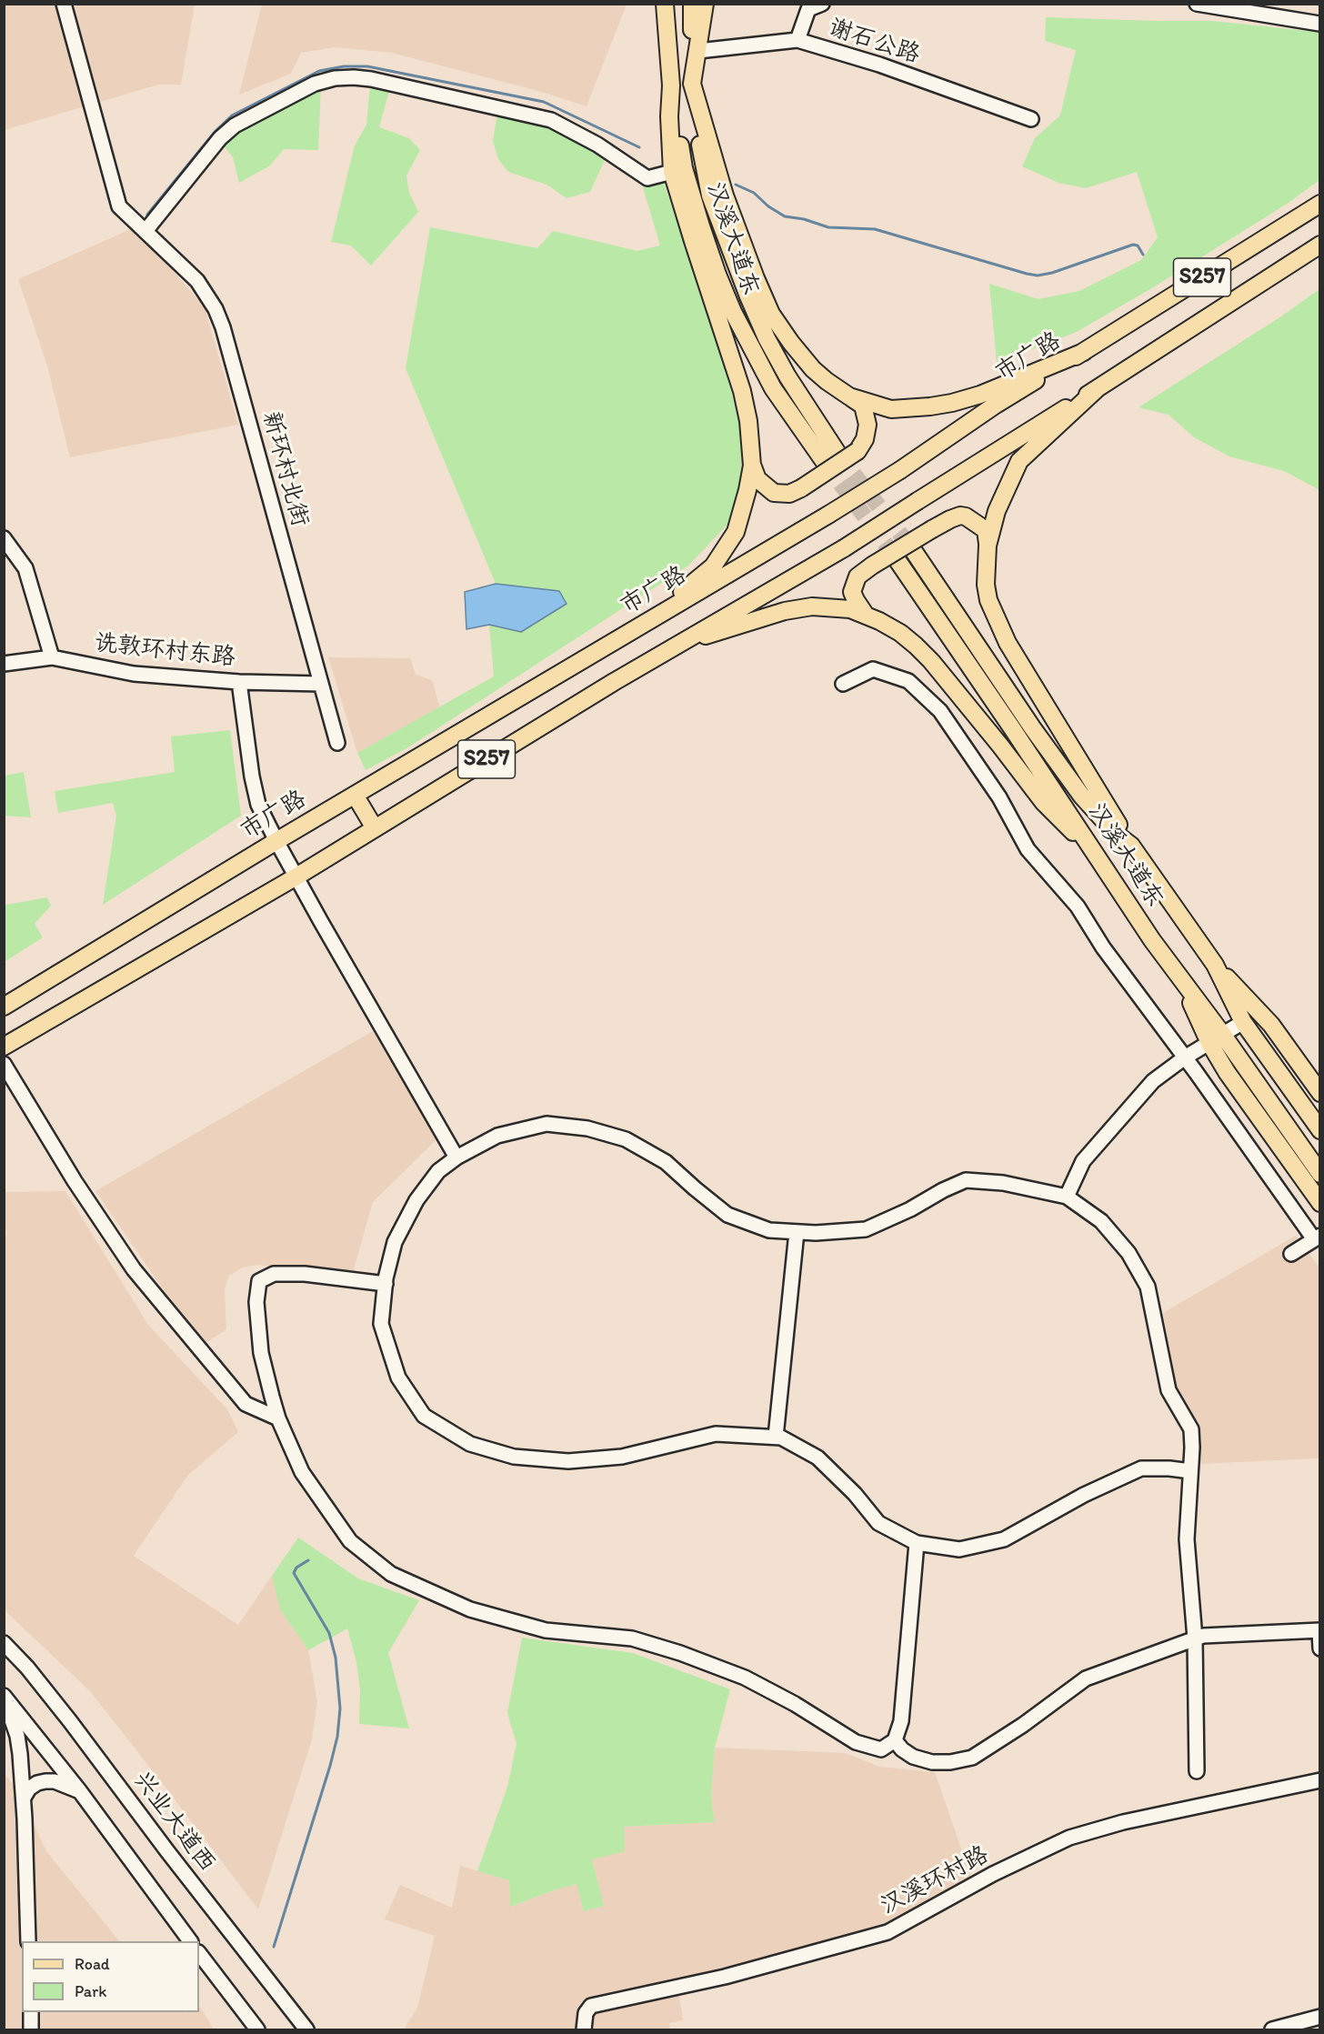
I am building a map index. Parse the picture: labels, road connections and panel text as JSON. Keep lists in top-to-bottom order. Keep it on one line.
{"streets":{"main road":["汉溪大道东","S257","市广路"],"street":["谢石公路","新环村北街","诜敦环村东路","兴业大道西","汉溪环村路"]},"crossings":[["新环村北街","诜敦环村东路"]],"legend":["Road","Park"]}
